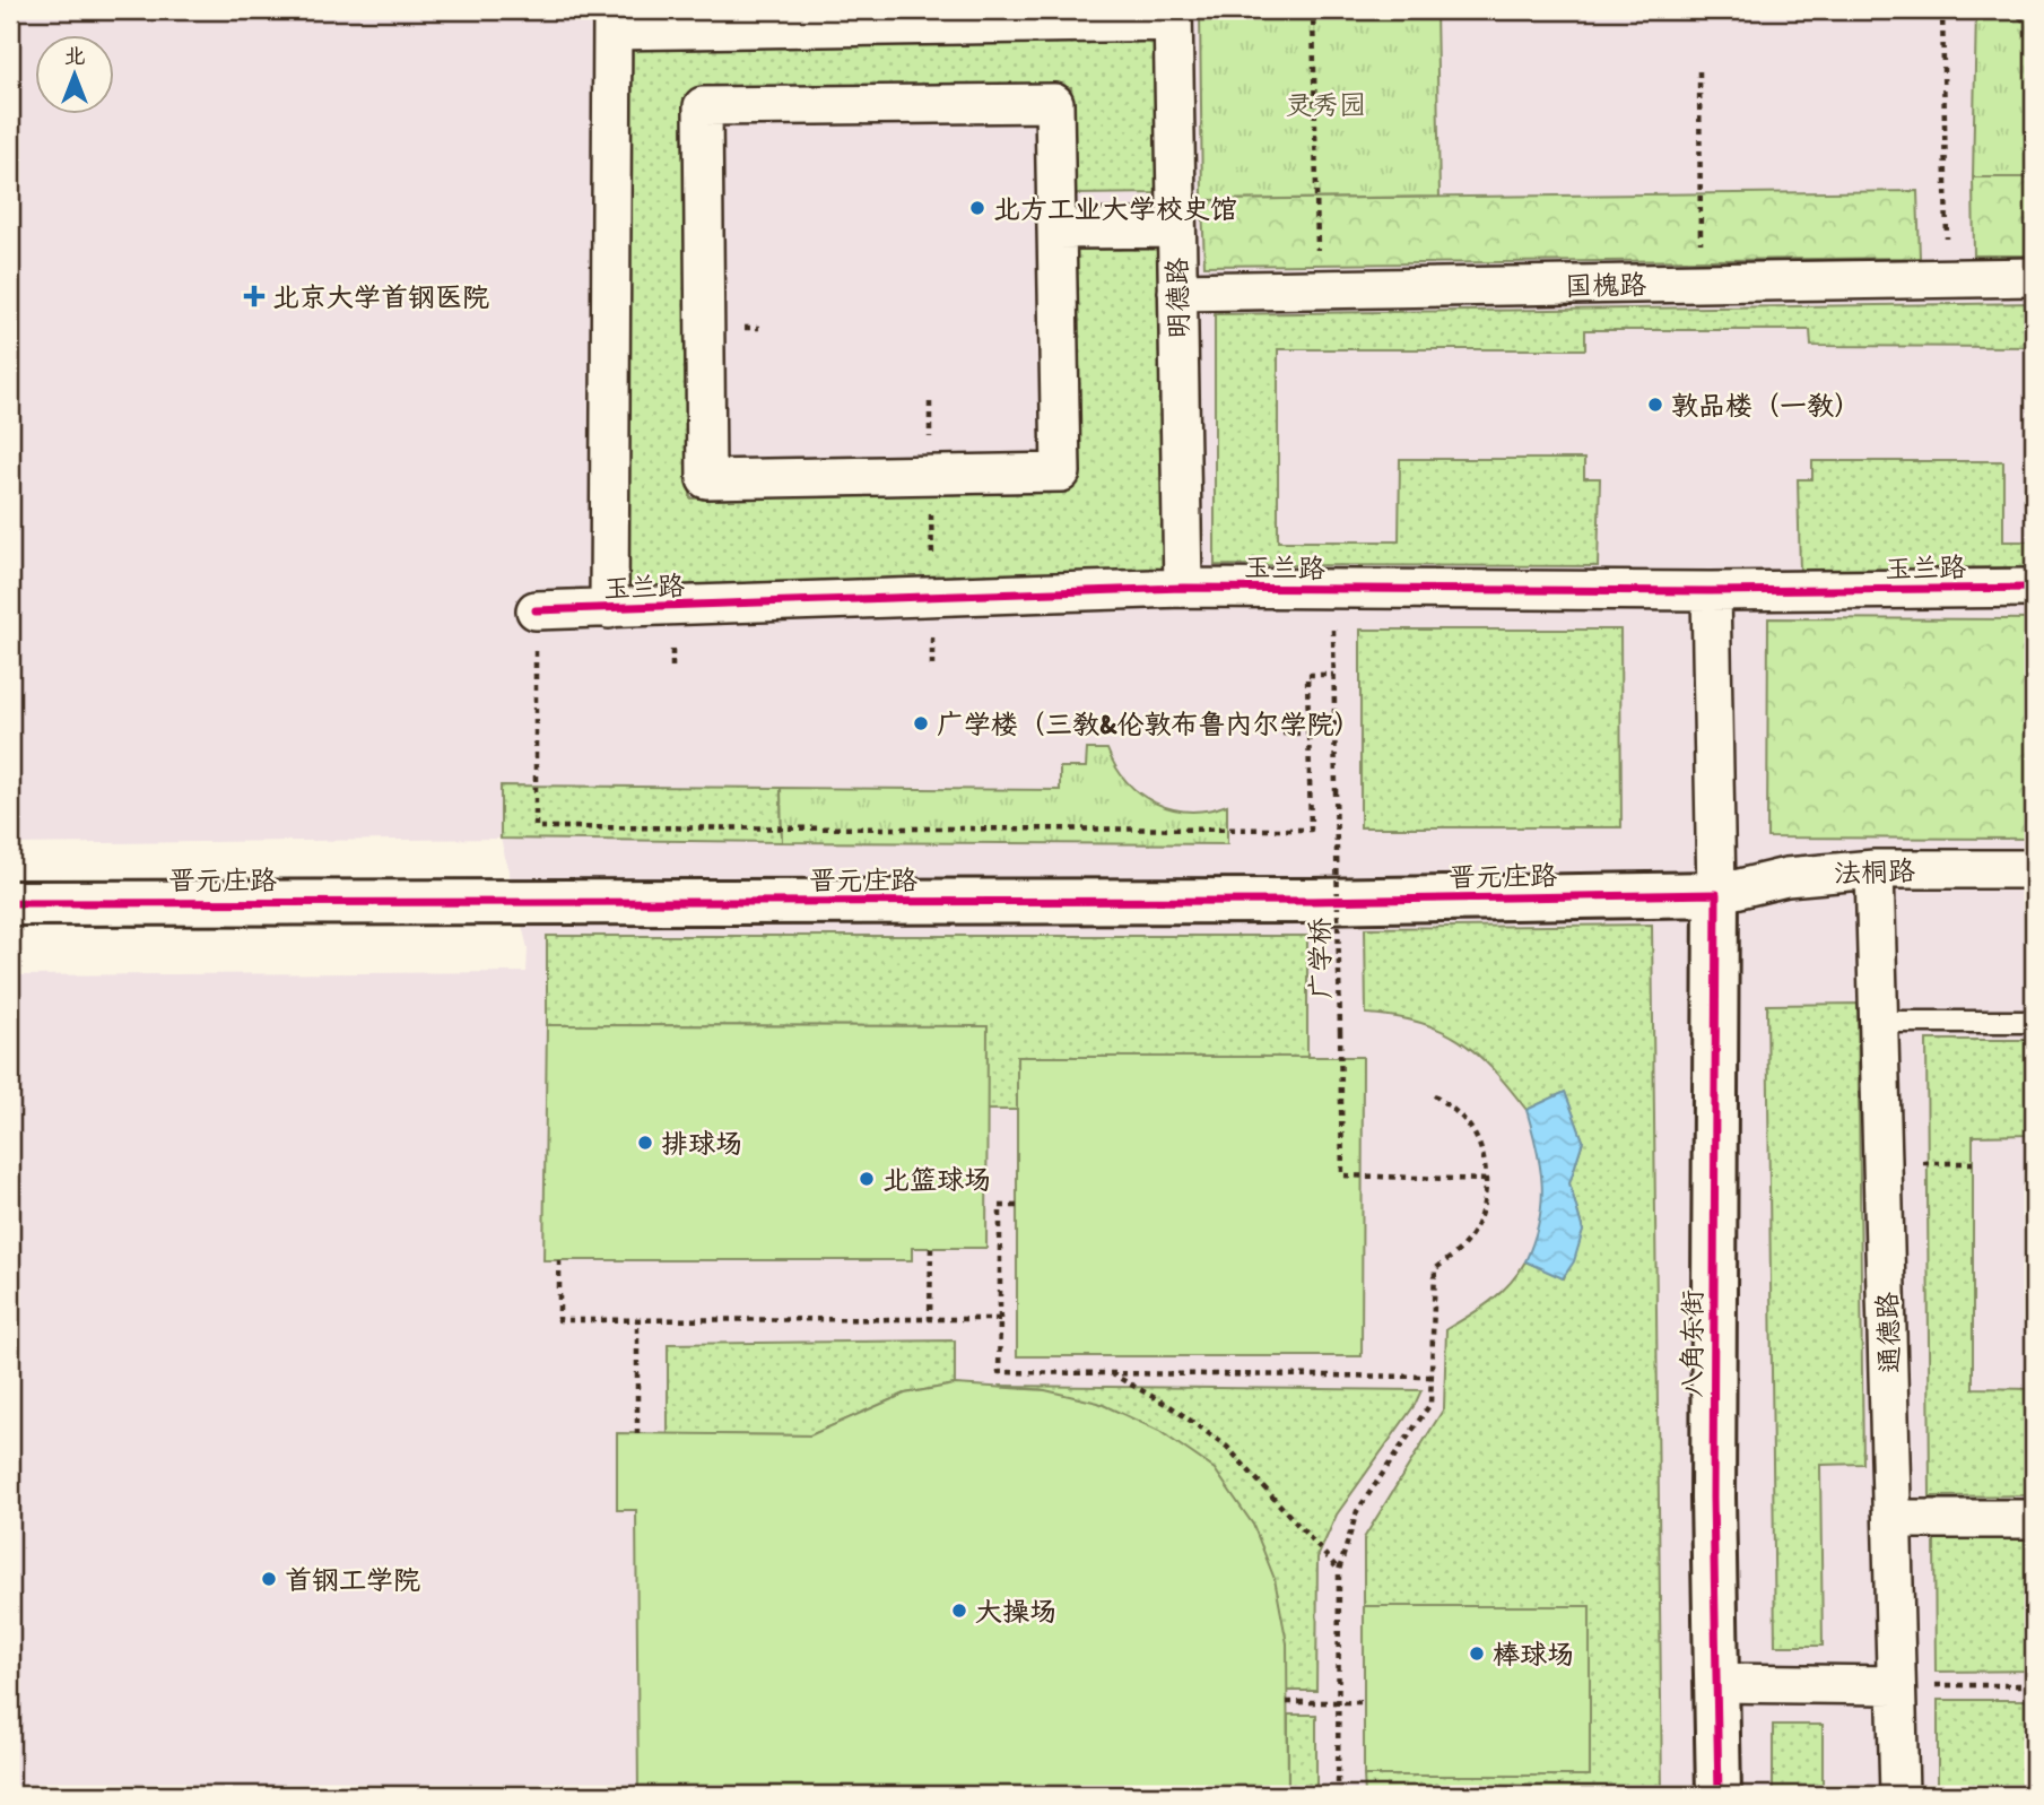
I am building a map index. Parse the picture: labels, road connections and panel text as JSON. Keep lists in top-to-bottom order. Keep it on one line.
{"streets":{"street":["国槐路","明德路","玉兰路","法桐路","晋元庄路","通德路","八角东街"],"path":["广学桥"]},"crossings":[["国槐路","明德路"],["明德路","玉兰路"],["玉兰路","广学桥"],["法桐路","晋元庄路"],["法桐路","通德路"],["法桐路","八角东街"],["晋元庄路","八角东街"]],"parks":["灵秀园"],"places":{"other":["北方工业大学校史馆","敦品楼（一教）","广学楼（三教&伦敦布鲁内尔学院）","排球场","北篮球场","首钢工学院","大操场","棒球场"],"health":["北京大学首钢医院"]},"north":"top"}
